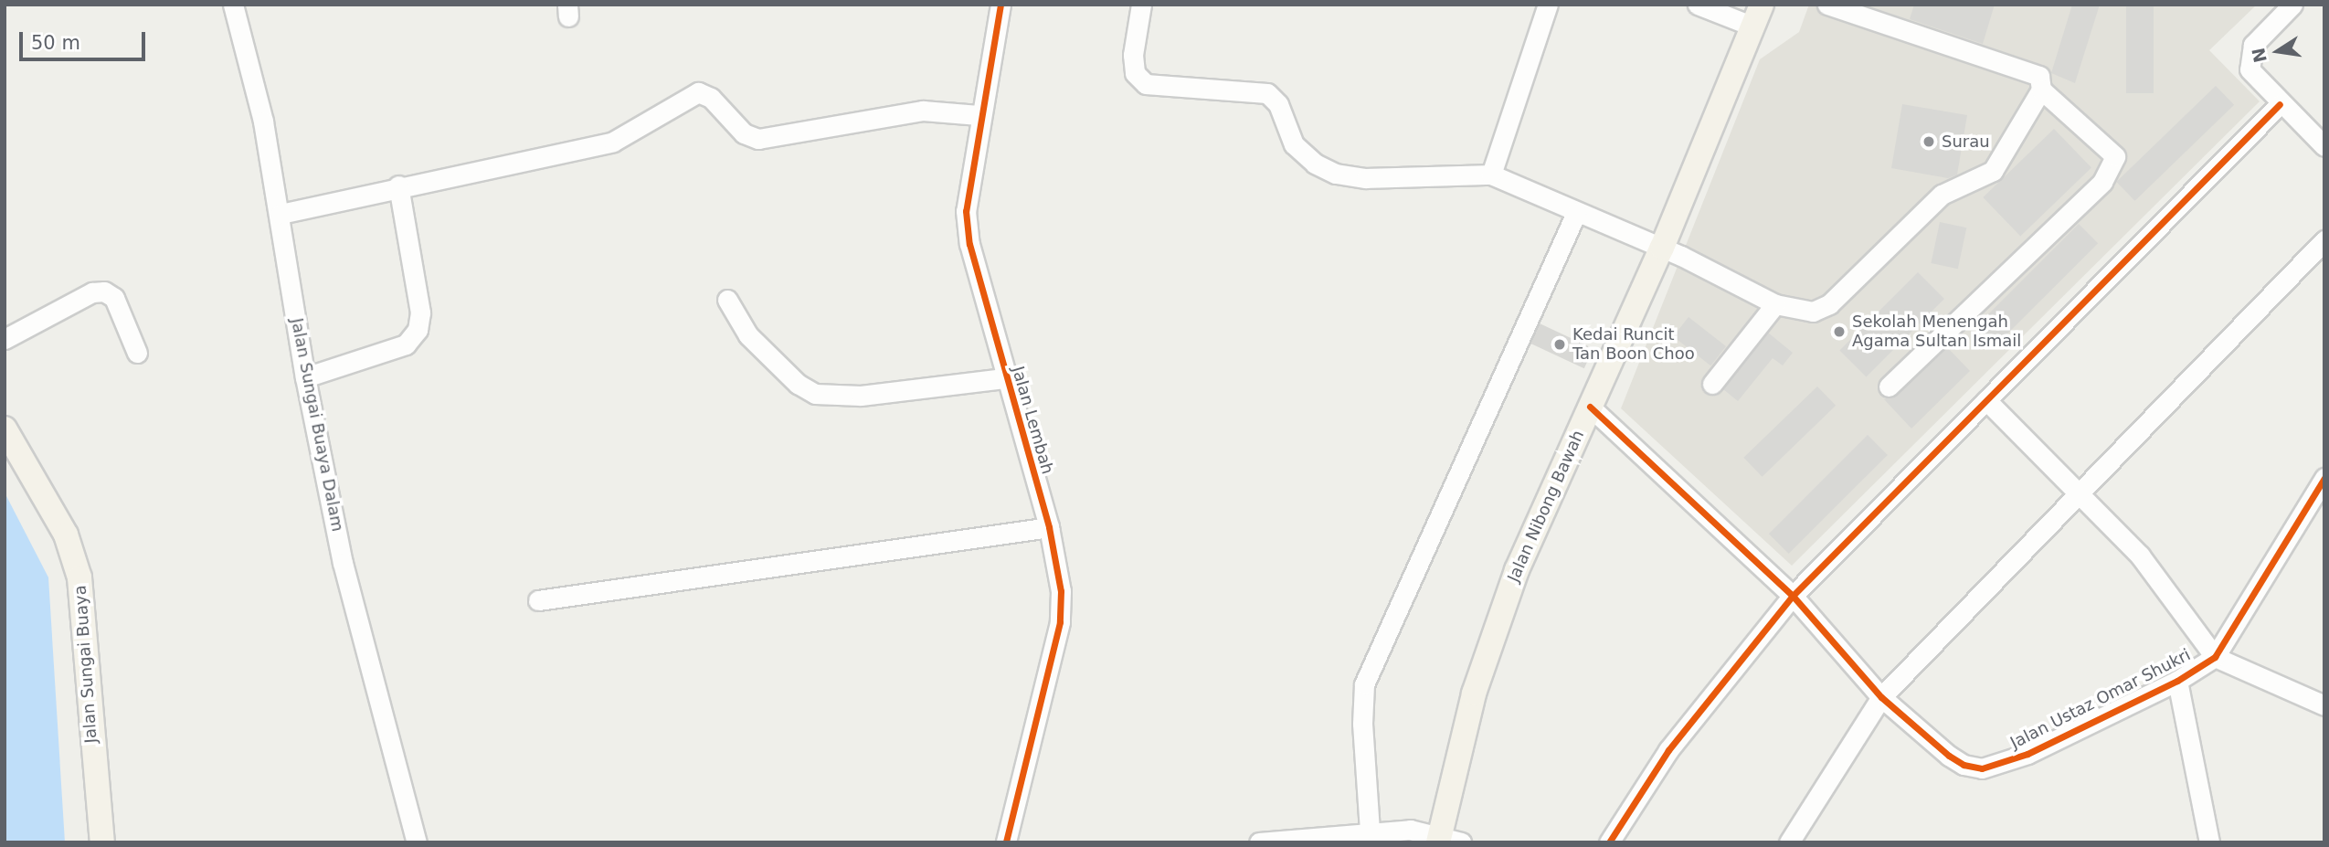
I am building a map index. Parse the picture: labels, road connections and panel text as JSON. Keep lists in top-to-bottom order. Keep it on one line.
{"streets":{"main road":["Jalan Nibong Bawah","Jalan Sungai Buaya"],"street":["Jalan Lembah","Jalan Sungai Buaya Dalam","Jalan Ustaz Omar Shukri"]},"crossings":[["Jalan Nibong Bawah","Jalan Ustaz Omar Shukri"]],"places":["Surau","Sekolah Menengah Agama Sultan Ismail","Kedai Runcit Tan Boon Choo"],"scale_bar":"50 m","north":"left"}
